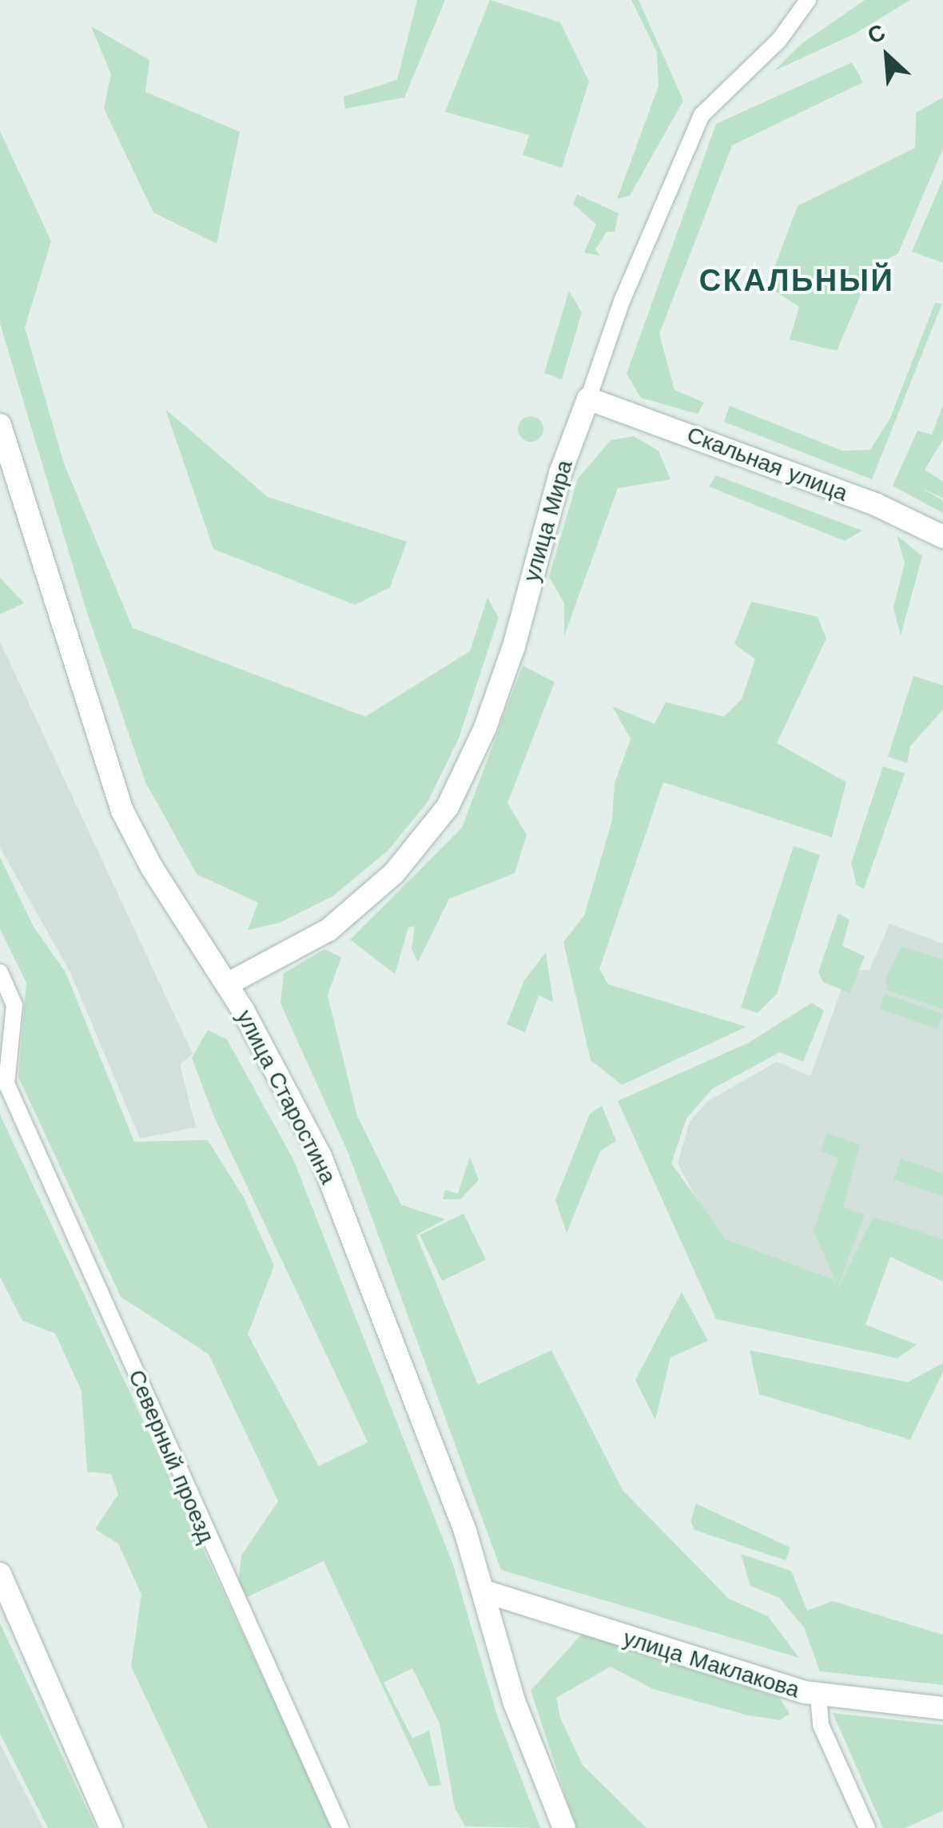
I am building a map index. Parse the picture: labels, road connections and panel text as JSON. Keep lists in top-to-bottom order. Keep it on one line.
{"streets":{"street":["Скальная улица","улица Мира","улица Старостина","Северный проезд","улица Маклакова"]},"crossings":[["Скальная улица","улица Мира"],["улица Мира","улица Старостина"],["улица Старостина","улица Маклакова"]],"districts":["СКАЛЬНЫЙ"],"north":"top left"}
